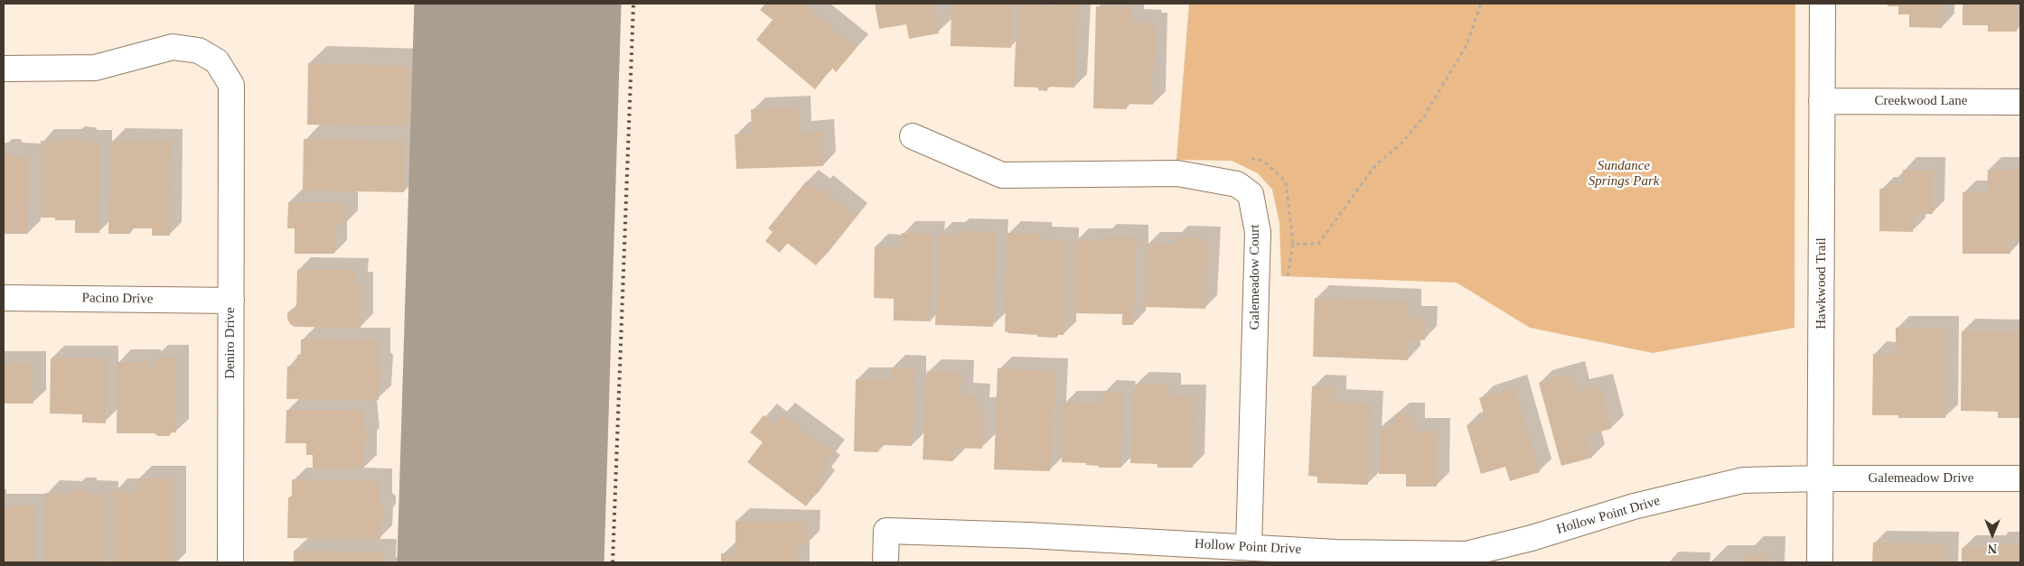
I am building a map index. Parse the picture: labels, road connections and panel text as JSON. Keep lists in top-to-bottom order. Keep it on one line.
{"streets":{"street":["Creekwood Lane","Galemeadow Court","Hawkwood Trail","Pacino Drive","Deniro Drive","Galemeadow Drive","Hollow Point Drive"]},"crossings":[["Creekwood Lane","Hawkwood Trail"],["Galemeadow Court","Hollow Point Drive"],["Hawkwood Trail","Galemeadow Drive"],["Hawkwood Trail","Hollow Point Drive"],["Pacino Drive","Deniro Drive"],["Galemeadow Drive","Hollow Point Drive"]],"parks":["Sundance Springs Park"],"north":"bottom"}
